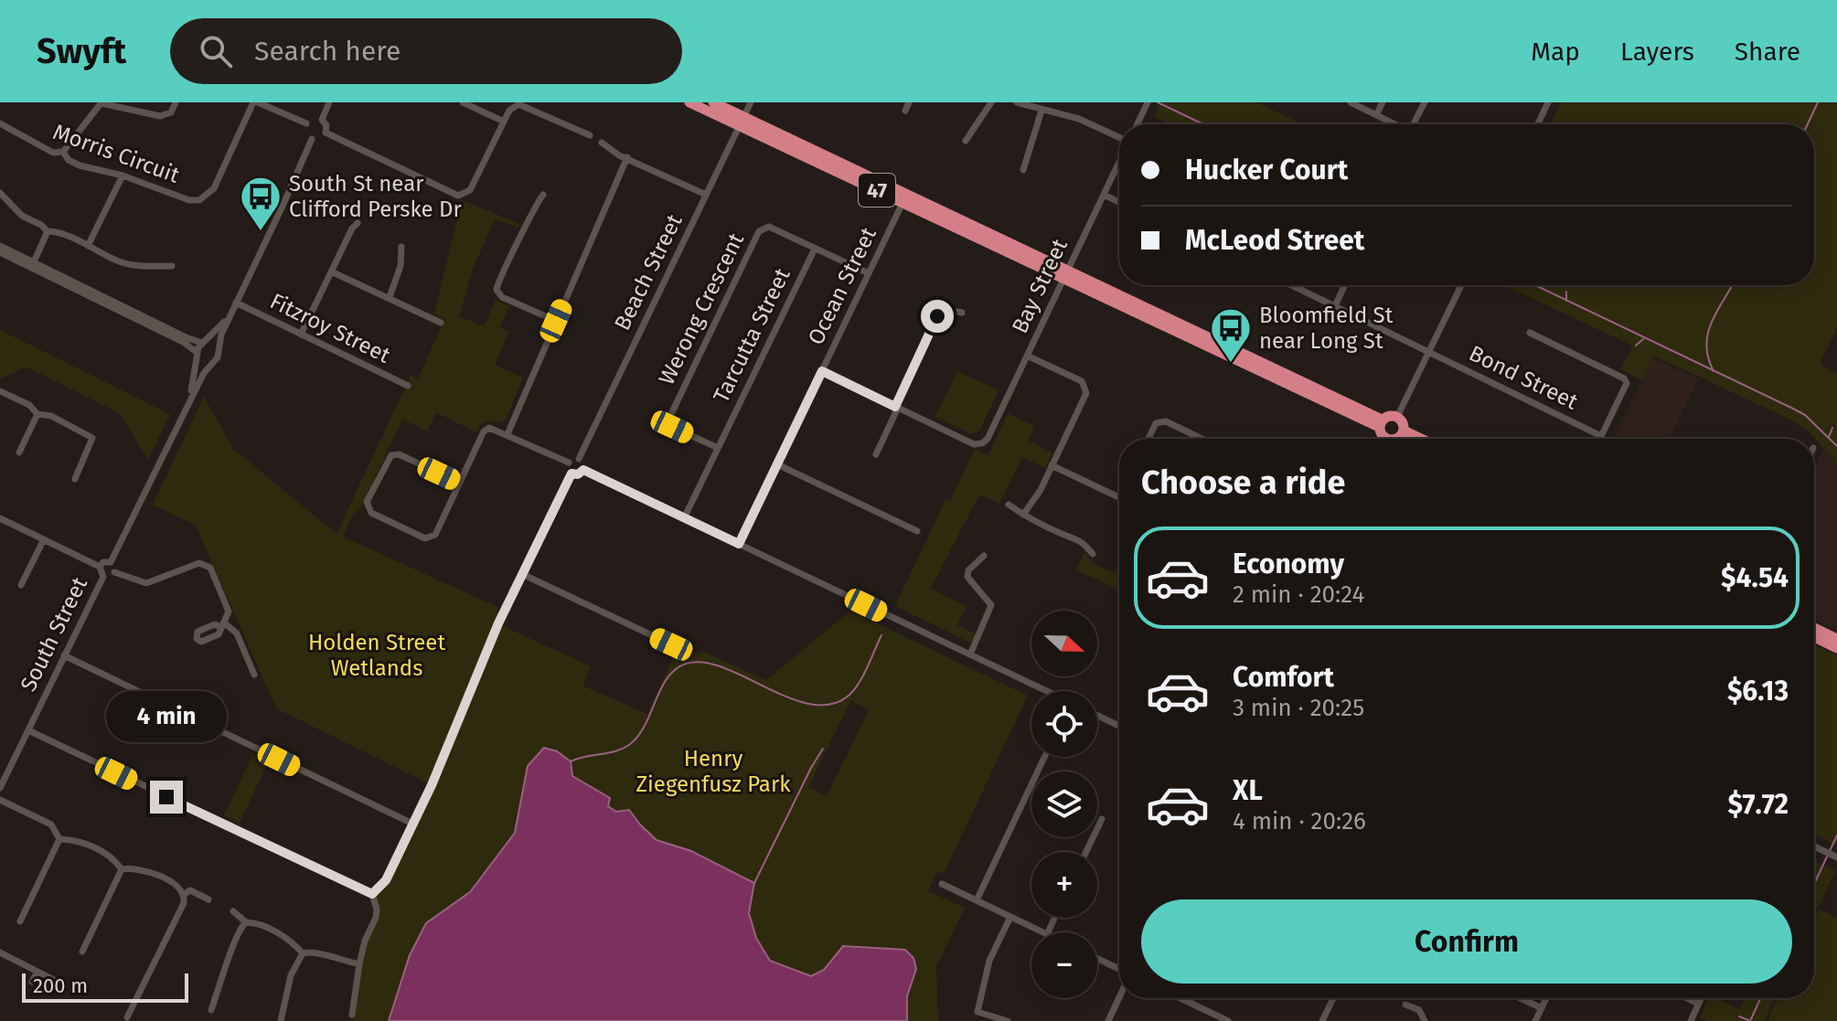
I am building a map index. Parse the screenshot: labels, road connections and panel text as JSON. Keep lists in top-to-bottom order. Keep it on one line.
{"streets":{"highway":["47"],"street":["Morris Circuit","Beach Street","Ocean Street","Bay Street","Werong Crescent","Fitzroy Street","Tarcutta Street","Bond Street","South Street"]},"crossings":[["47","Beach Street"],["47","Ocean Street"],["47","Bay Street"],["Ocean Street","Werong Crescent"],["Werong Crescent","Tarcutta Street"],["Fitzroy Street","South Street"]],"parks":["Holden Street Wetlands","Henry Ziegenfusz Park"],"places":{"bus stop":["South St near Clifford Perske Dr","Bloomfield St near Long St"]},"scale_bar":"200 m","north":"right","page":{"header":"Swyft","search":"Search here","nav":["Map","Layers","Share"],"banner":["Hucker Court","McLeod Street"],"heading":"Choose a ride","list":[{"name":"Economy","note":"2 min · 20:24","value":"$4.54"},{"name":"Comfort","note":"3 min · 20:25","value":"$6.13"},{"name":"XL","note":"4 min · 20:26","value":"$7.72"}],"map_buttons":["+","−"],"bubble":"4 min","buttons":"Confirm","scale":"200 m"}}
